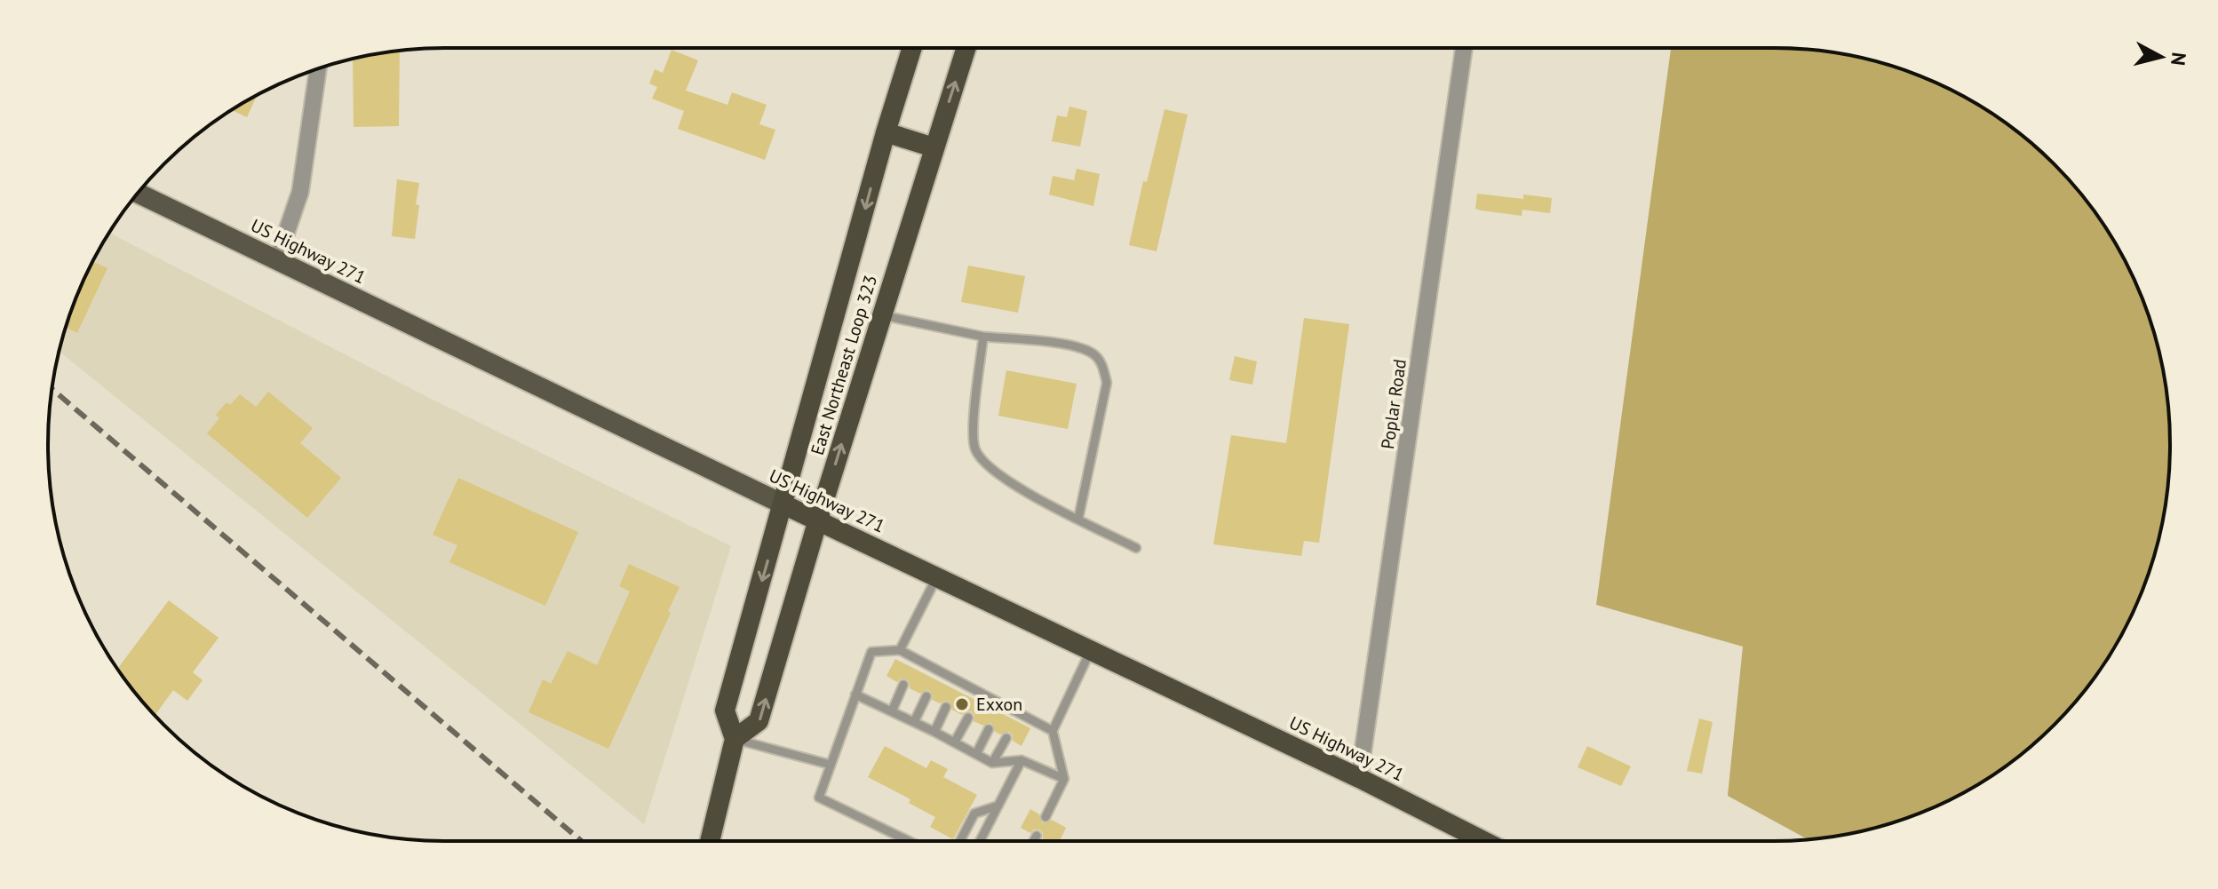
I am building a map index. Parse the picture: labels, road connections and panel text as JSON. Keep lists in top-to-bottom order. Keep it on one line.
{"streets":{"highway":["US Highway 271","East Northeast Loop 323"],"street":["Poplar Road"]},"crossings":[["US Highway 271","East Northeast Loop 323"],["US Highway 271","Poplar Road"]],"places":["Exxon"],"north":"right"}
